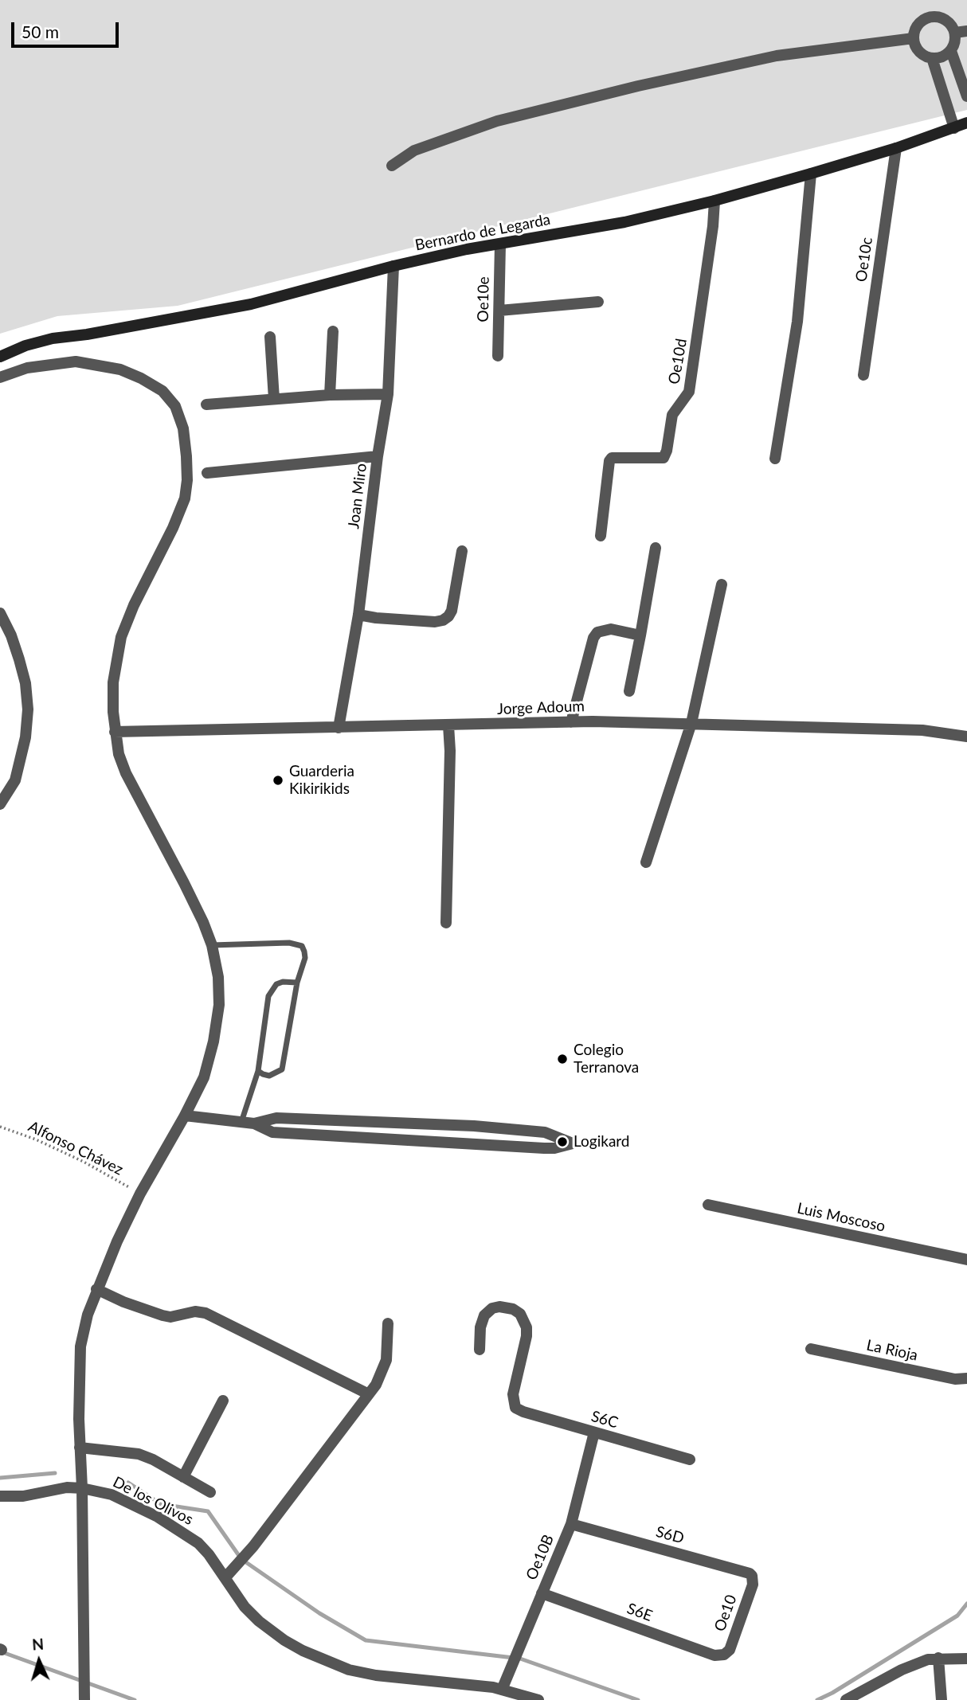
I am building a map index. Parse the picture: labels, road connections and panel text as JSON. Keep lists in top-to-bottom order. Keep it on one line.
{"streets":{"street":["Bernardo de Legarda","Oe10c","Oe10e","Oe10d","Joan Miro","Jorge Adoum","Luis Moscoso","La Rioja","S6C","De los Olivos","S6D","Oe10B","S6E","Oe10"],"path":["Alfonso Chávez"]},"crossings":[["Bernardo de Legarda","Oe10c"],["Bernardo de Legarda","Oe10e"],["Bernardo de Legarda","Oe10d"],["Bernardo de Legarda","Joan Miro"],["Joan Miro","Jorge Adoum"],["S6C","Oe10B"],["De los Olivos","Oe10B"],["S6D","Oe10B"],["S6D","Oe10"],["Oe10B","S6E"],["S6E","Oe10"]],"places":["Guarderia Kikirikids","Colegio Terranova","Logikard"],"scale_bar":"50 m","north":"top"}
